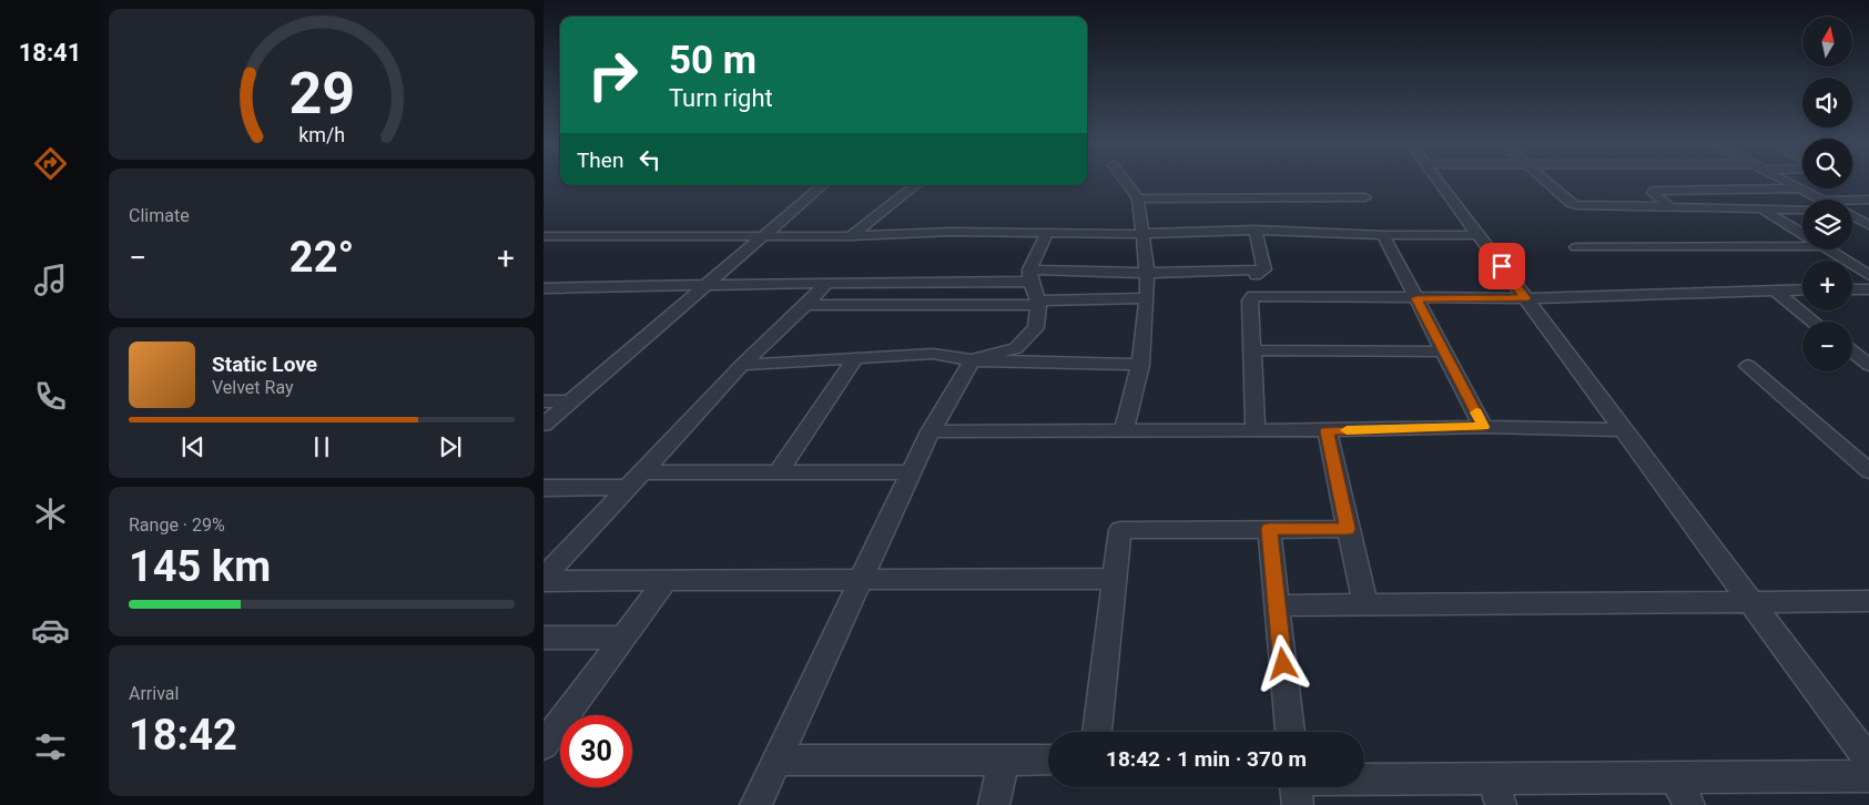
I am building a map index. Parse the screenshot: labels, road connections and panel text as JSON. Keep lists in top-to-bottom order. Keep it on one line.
{"north":"top","page":{"tabs":"18:41","map_buttons":["+","−"],"turn":["50 m","Turn right"],"then":"Then","tile":["Climate",["Range · 29%","145 km"],["Arrival","18:42"]],"heat":["−","22°","+"],"song":["Static Love","Velvet Ray"],"limit":"30","trip":"18:42 · 1 min · 370 m","gauge":["29","km/h"]}}
